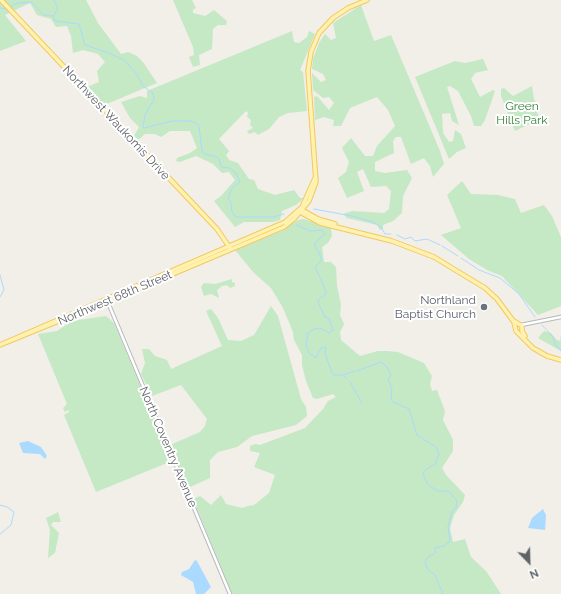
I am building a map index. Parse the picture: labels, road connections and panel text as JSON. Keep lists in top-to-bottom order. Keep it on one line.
{"streets":{"main road":["Northwest Waukomis Drive","Northwest 68th Street"],"street":["North Coventry Avenue"]},"crossings":[["Northwest Waukomis Drive","Northwest 68th Street"],["Northwest 68th Street","North Coventry Avenue"]],"parks":["Green Hills Park"],"places":["Northland Baptist Church"],"north":"bottom right"}
